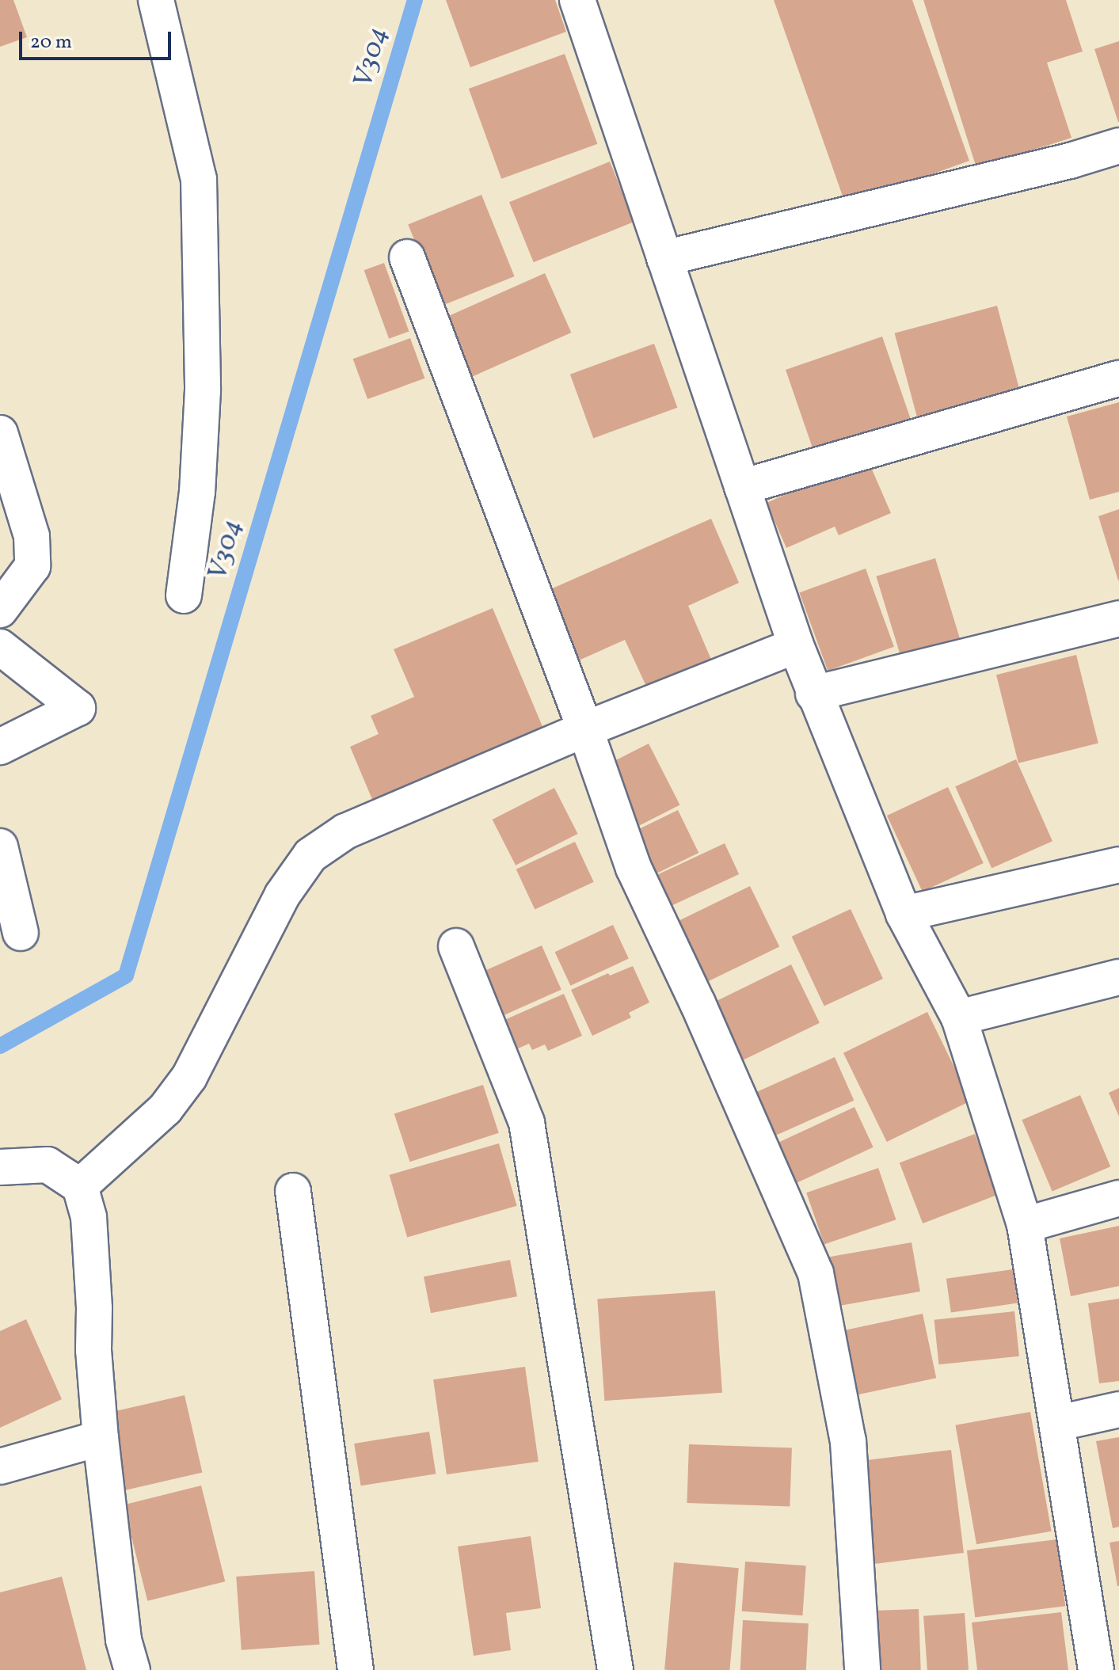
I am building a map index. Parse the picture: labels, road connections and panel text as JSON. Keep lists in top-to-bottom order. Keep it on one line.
{"water":["V304"],"scale_bar":"20 m"}
